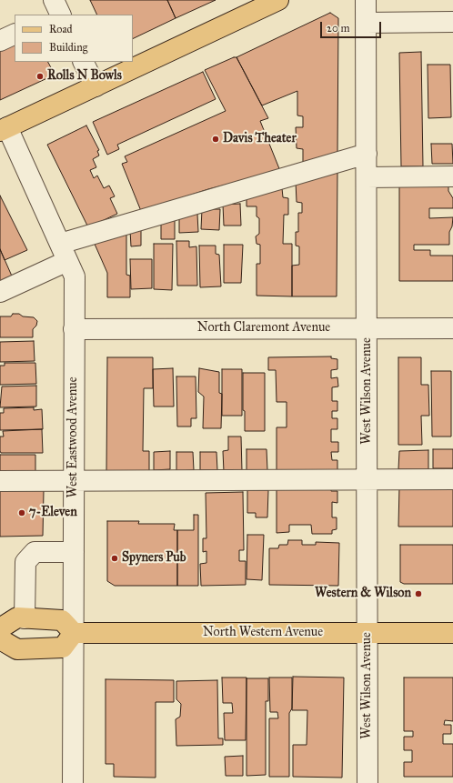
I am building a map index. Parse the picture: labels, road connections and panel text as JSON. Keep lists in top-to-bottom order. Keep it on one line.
{"streets":{"main road":["North Western Avenue"],"street":["North Claremont Avenue","West Wilson Avenue","West Eastwood Avenue"]},"crossings":[["North Claremont Avenue","West Wilson Avenue"],["North Claremont Avenue","West Eastwood Avenue"],["West Wilson Avenue","North Western Avenue"],["West Eastwood Avenue","North Western Avenue"]],"places":["Rolls N Bowls","Davis Theater","7-Eleven","Spyners Pub","Western & Wilson"],"legend":["Road","Building"],"scale_bar":"20 m"}
